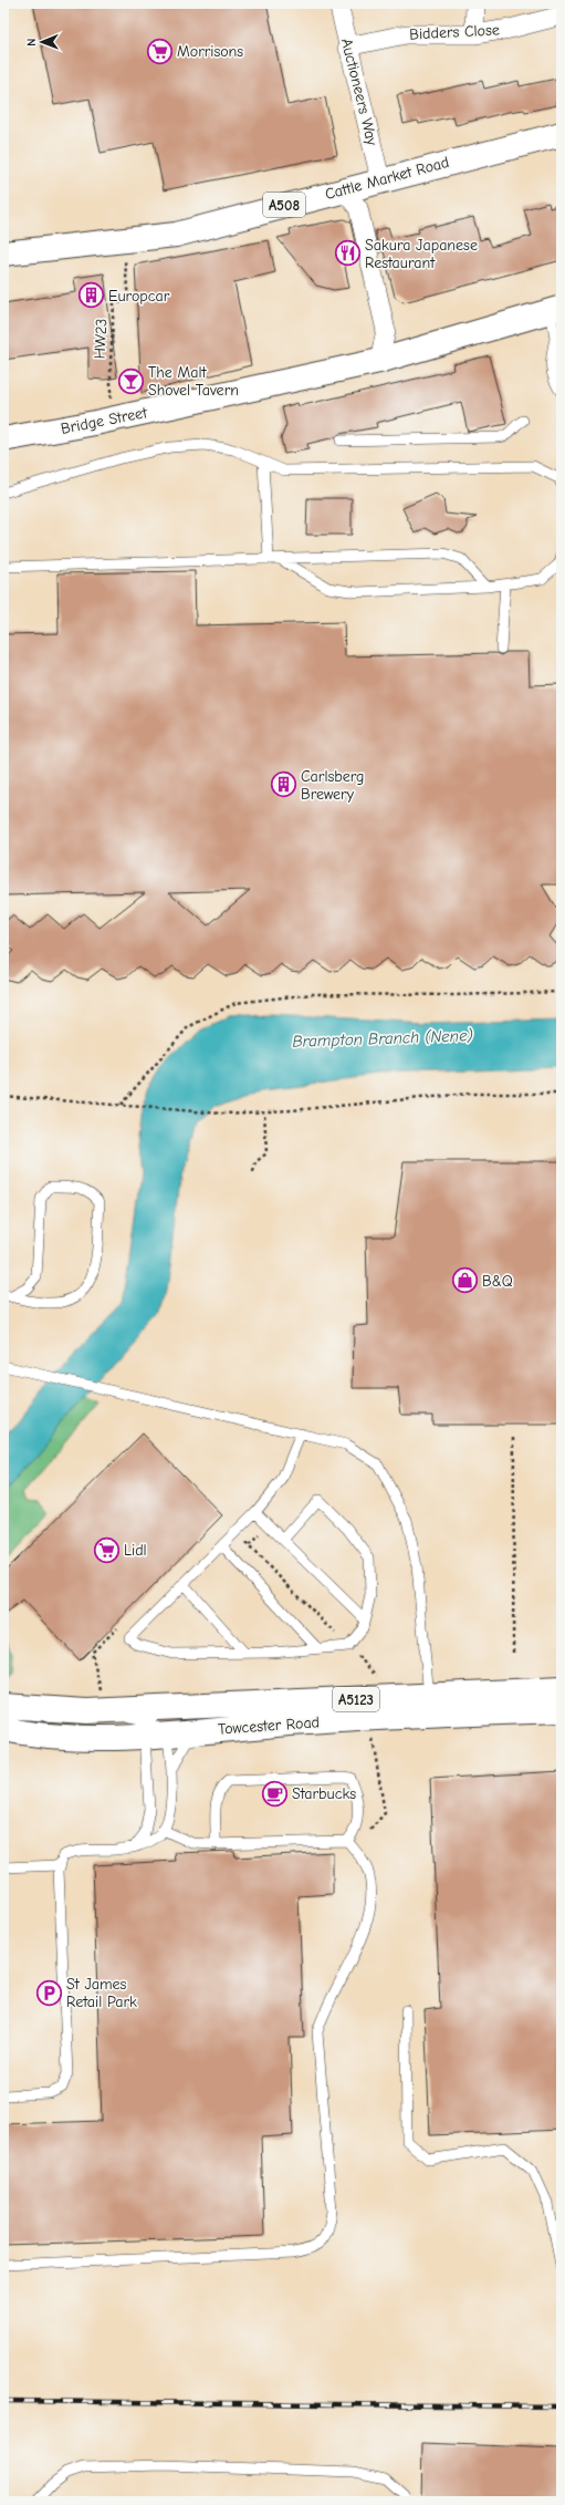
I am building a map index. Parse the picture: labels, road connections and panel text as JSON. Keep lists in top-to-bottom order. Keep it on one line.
{"streets":{"main road":["Cattle Market Road","A508","Bridge Street","A5123","Towcester Road"],"street":["Bidders Close","Auctioneers Way"],"path":["HW23"]},"crossings":[["Bidders Close","Auctioneers Way"],["Auctioneers Way","Cattle Market Road"],["Cattle Market Road","HW23"]],"water":["Brampton Branch (Nene)"],"places":{"supermarket":["Morrisons","Lidl"],"restaurant":["Sakura Japanese Restaurant"],"building":["Europcar","Carlsberg Brewery"],"bar":["The Malt Shovel Tavern"],"shop":["B&Q"],"cafe":["Starbucks"],"parking":["St James Retail Park"]},"north":"left"}
